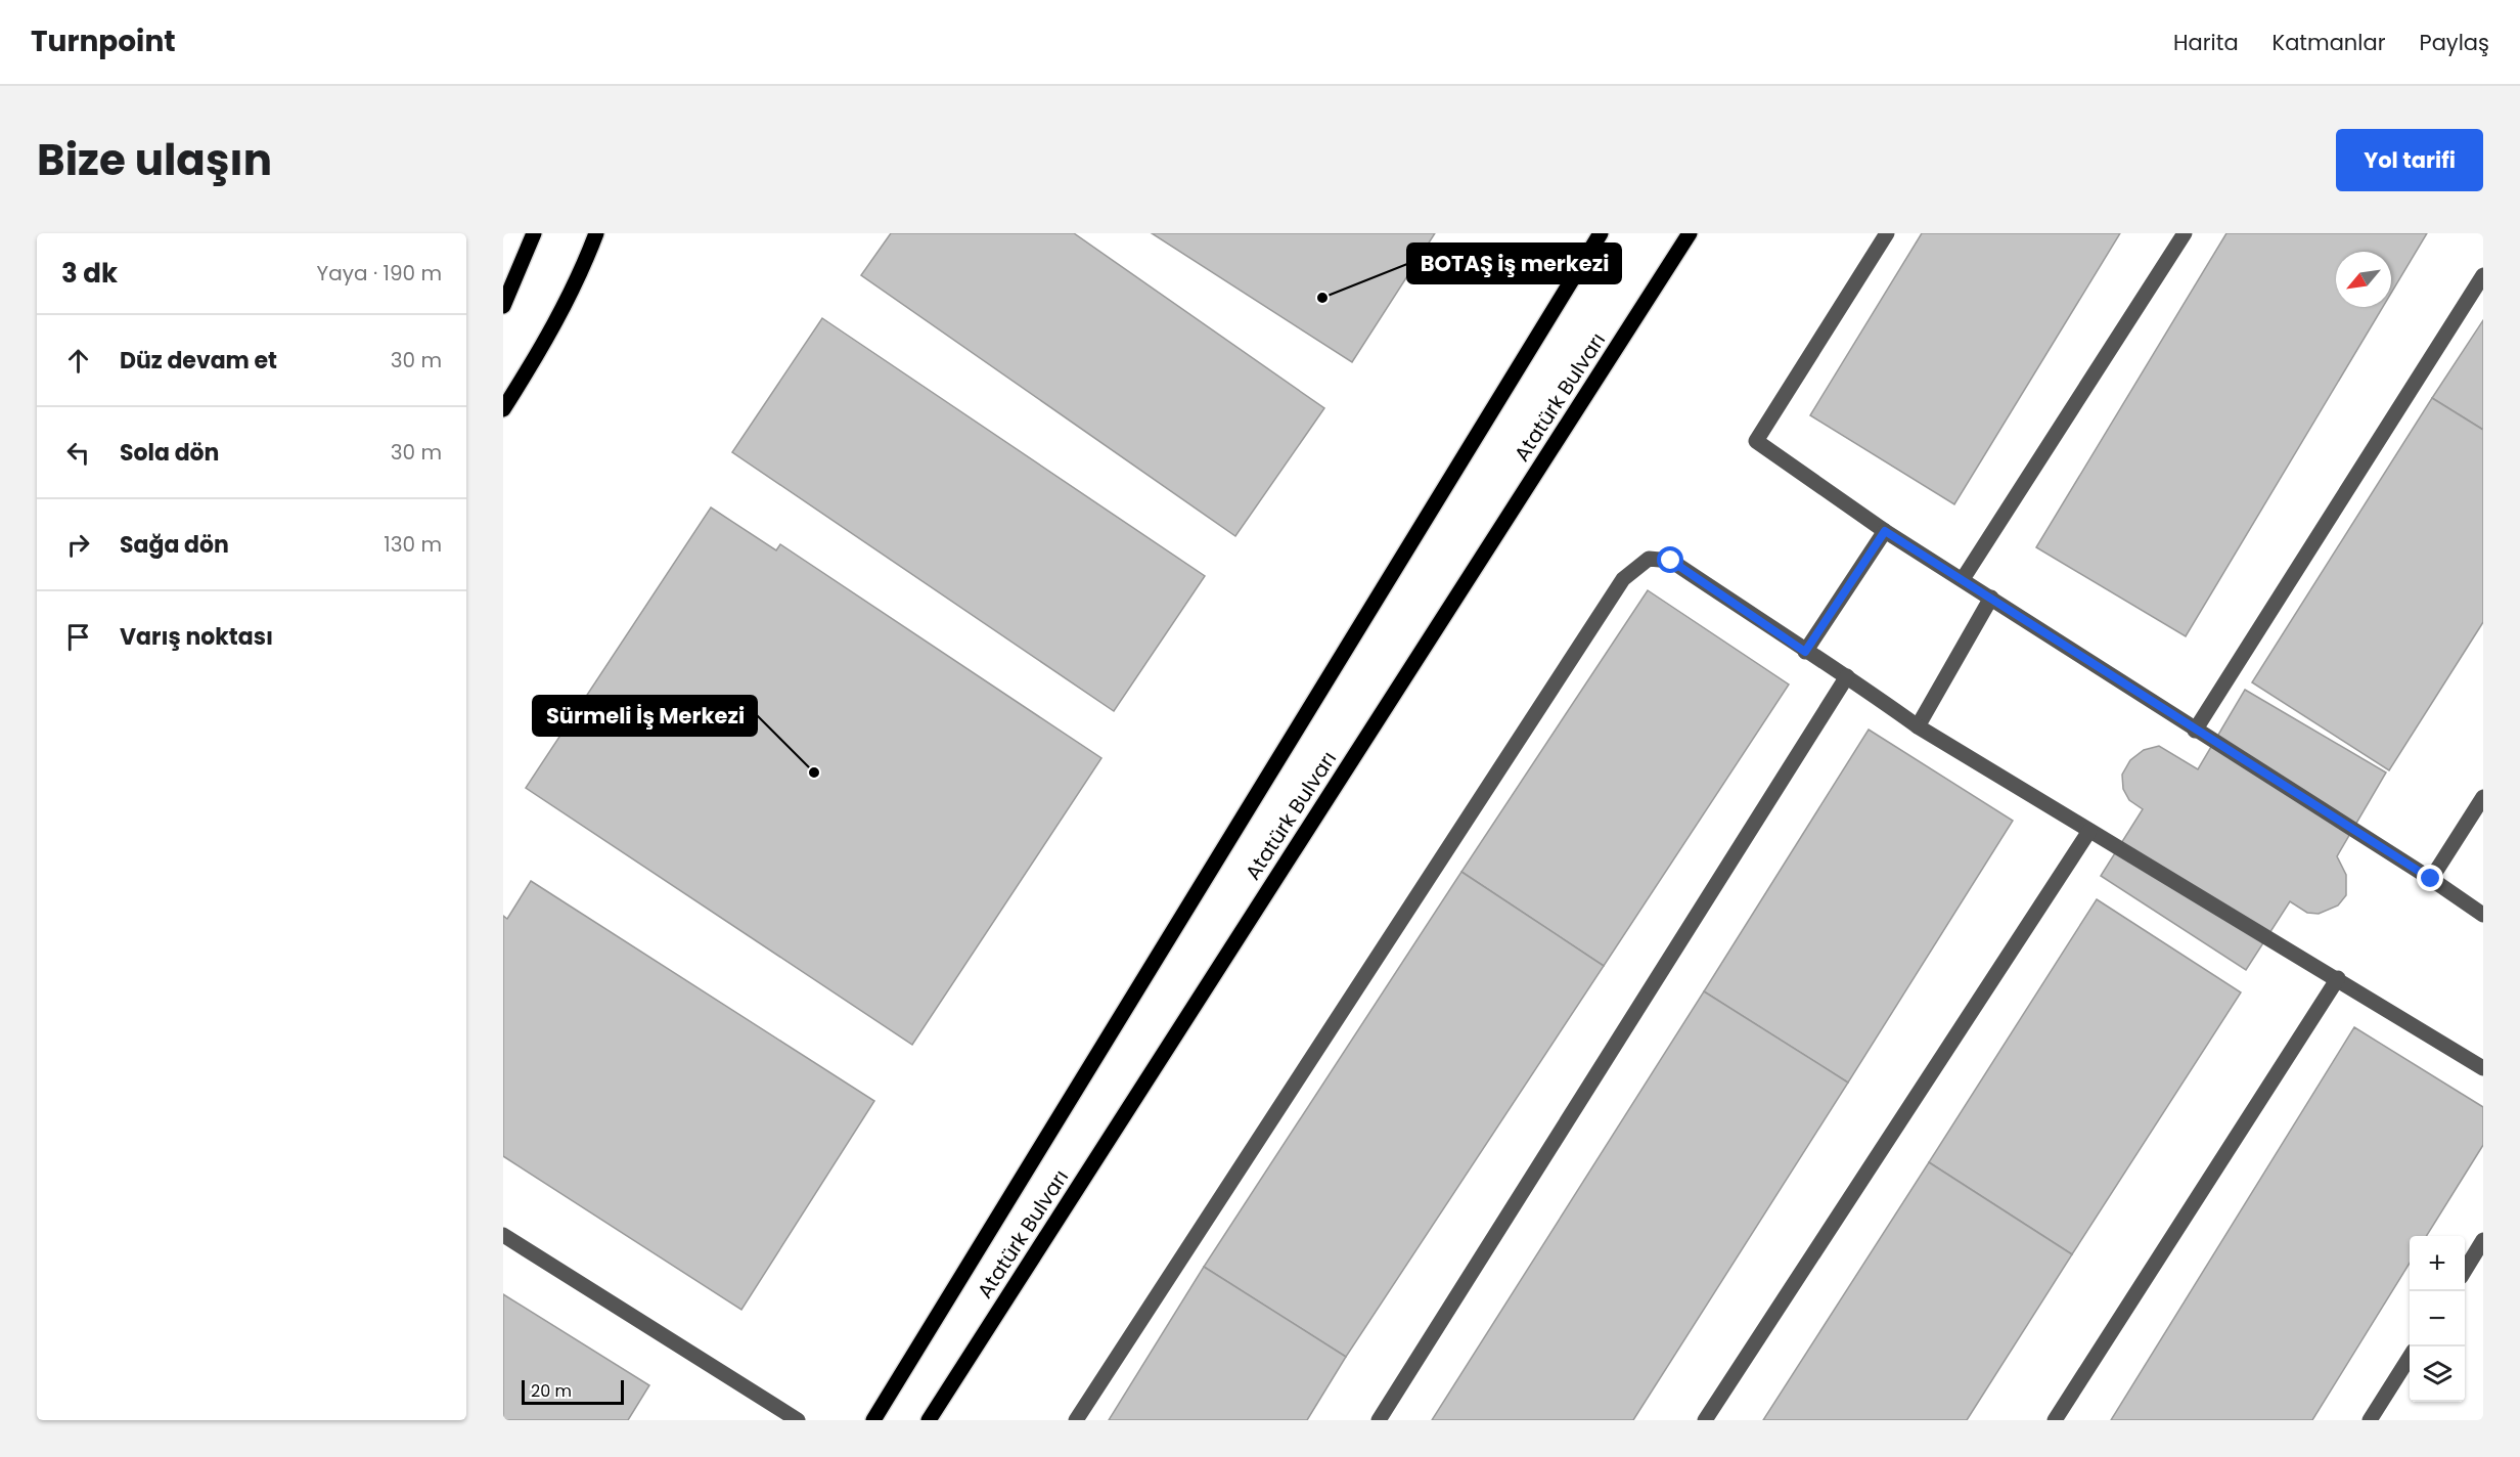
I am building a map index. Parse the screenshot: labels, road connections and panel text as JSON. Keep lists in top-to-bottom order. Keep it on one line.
{"streets":{"main road":["Atatürk Bulvarı"]},"places":["BOTAŞ iş merkezi","Sürmeli İş Merkezi"],"scale_bar":"20 m","north":"bottom left","page":{"header":"Turnpoint","nav":["Harita","Katmanlar","Paylaş"],"title":"Bize ulaşın","buttons":"Yol tarifi","heading":["3 dk","Yaya · 190 m"],"list":[["Düz devam et","30 m"],["Sola dön","30 m"],["Sağa dön","130 m"],"Varış noktası"],"map_buttons":["+","−"],"scale":"20 m"}}
